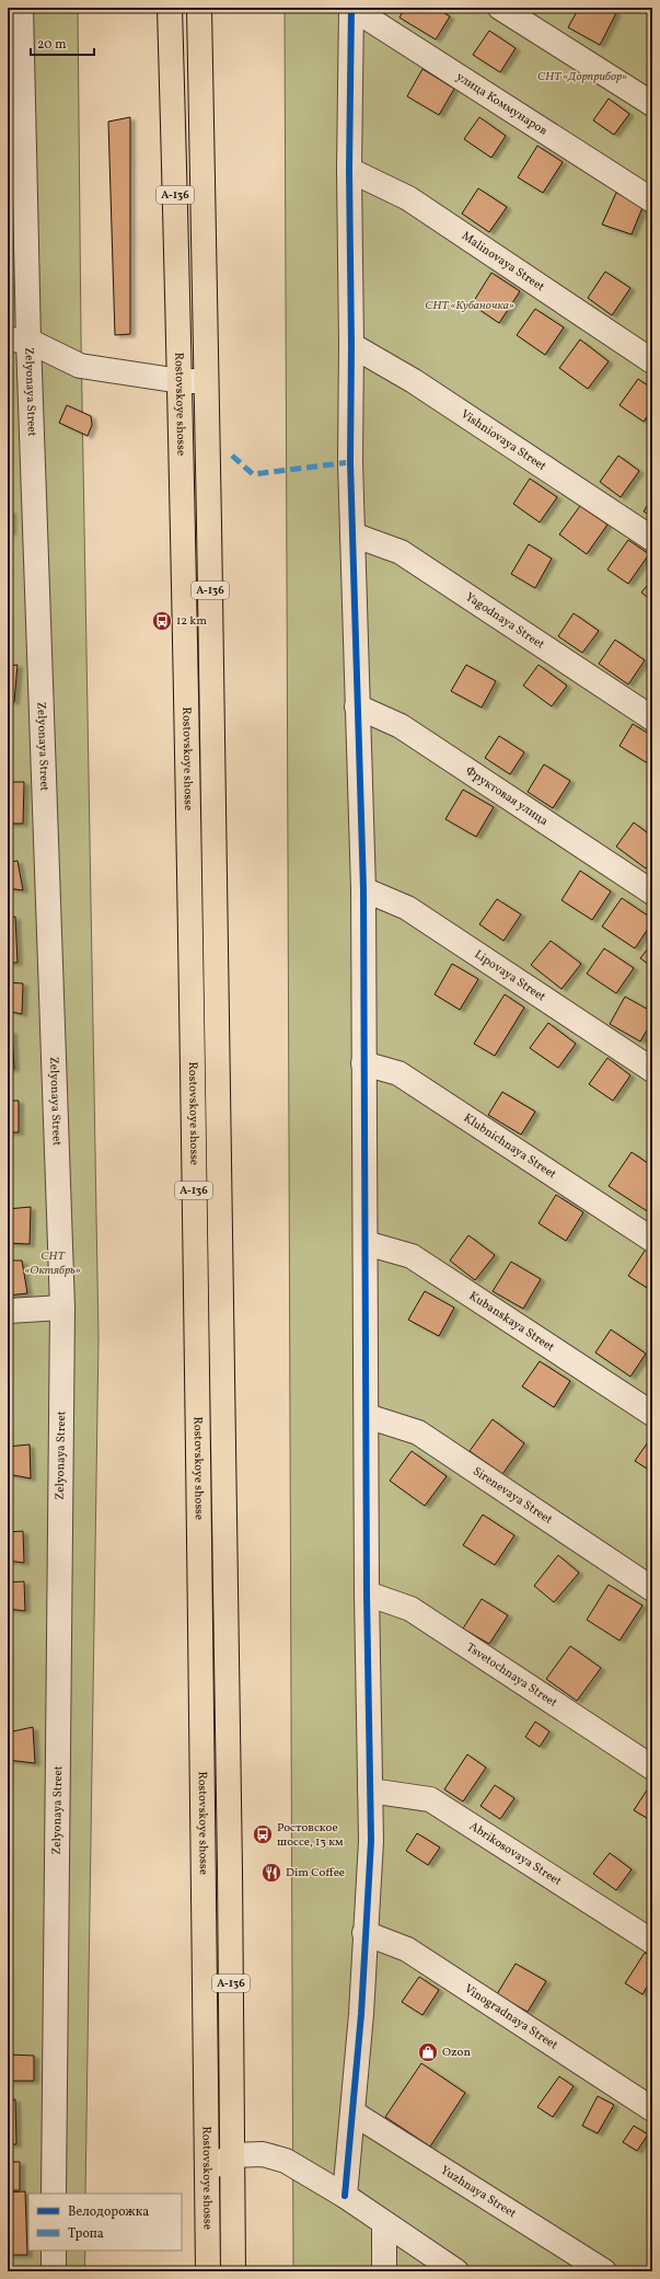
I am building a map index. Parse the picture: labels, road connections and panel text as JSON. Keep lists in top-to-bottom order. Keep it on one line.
{"streets":{"highway":["А-136","Rostovskoye shosse"],"street":["улица Коммунаров","Malinovaya Street","Zelyonaya Street","Vishniovaya Street","Yagodnaya Street","Фруктовая улица","Lipovaya Street","Klubnichnaya Street","Kubanskaya Street","Sirenevaya Street","Tsvetochnaya Street","Abrikosovaya Street","Vinogradnaya Street","Yuzhnaya Street"]},"parks":["СНТ «Дорприбор»","СНТ «Кубаночка»","СНТ «Октябрь»"],"places":{"bus stop":["12 km","Ростовское шоссе, 13 км"],"restaurant":["Dim Coffee"],"shop":["Ozon"]},"legend":["Велодорожка","Тропа"],"scale_bar":"20 m"}
